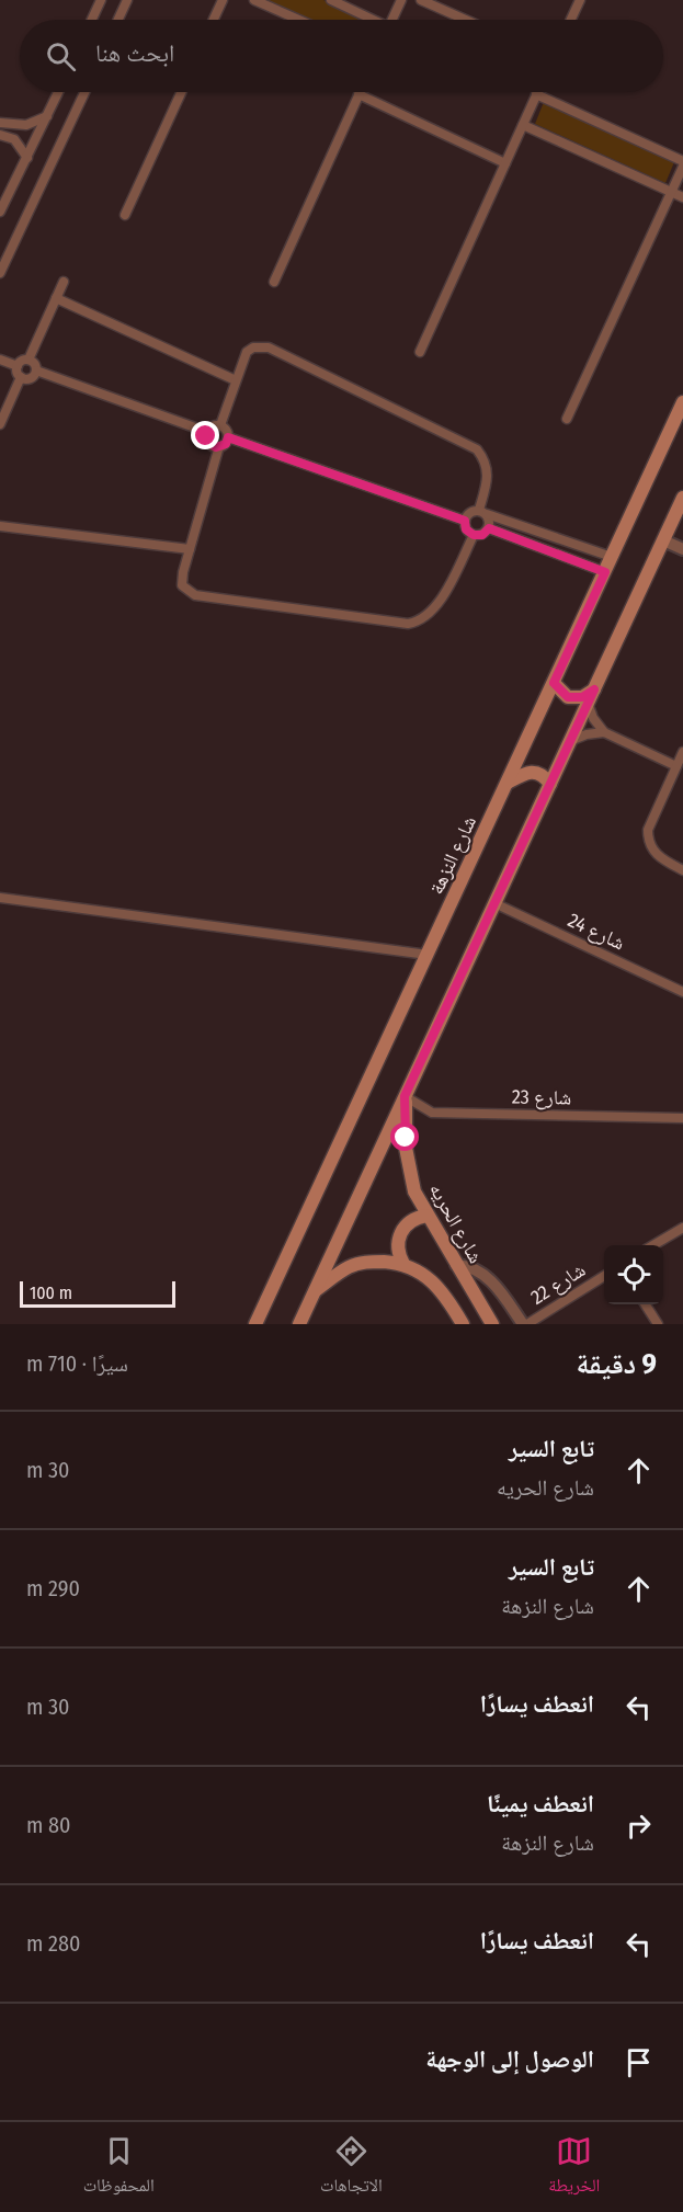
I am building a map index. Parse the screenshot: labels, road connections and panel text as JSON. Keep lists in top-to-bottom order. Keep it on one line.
{"streets":{"main road":["شارع النزهة","شارع الحريه"],"street":["شارع 24","شارع 23","شارع 22"]},"crossings":[["شارع 23","شارع الحريه"]],"scale_bar":"100 m","page":{"search":"ابحث هنا","scale":"100 m","heading":["9 دقيقة","سيرًا · 710 m"],"list":[["تابع السير","شارع الحريه","30 m"],["تابع السير","شارع النزهة","290 m"],["انعطف يسارًا","30 m"],["انعطف يمينًا","شارع النزهة","80 m"],["انعطف يسارًا","280 m"],"الوصول إلى الوجهة"],"nav":["الخريطة","الاتجاهات","المحفوظات"]}}
